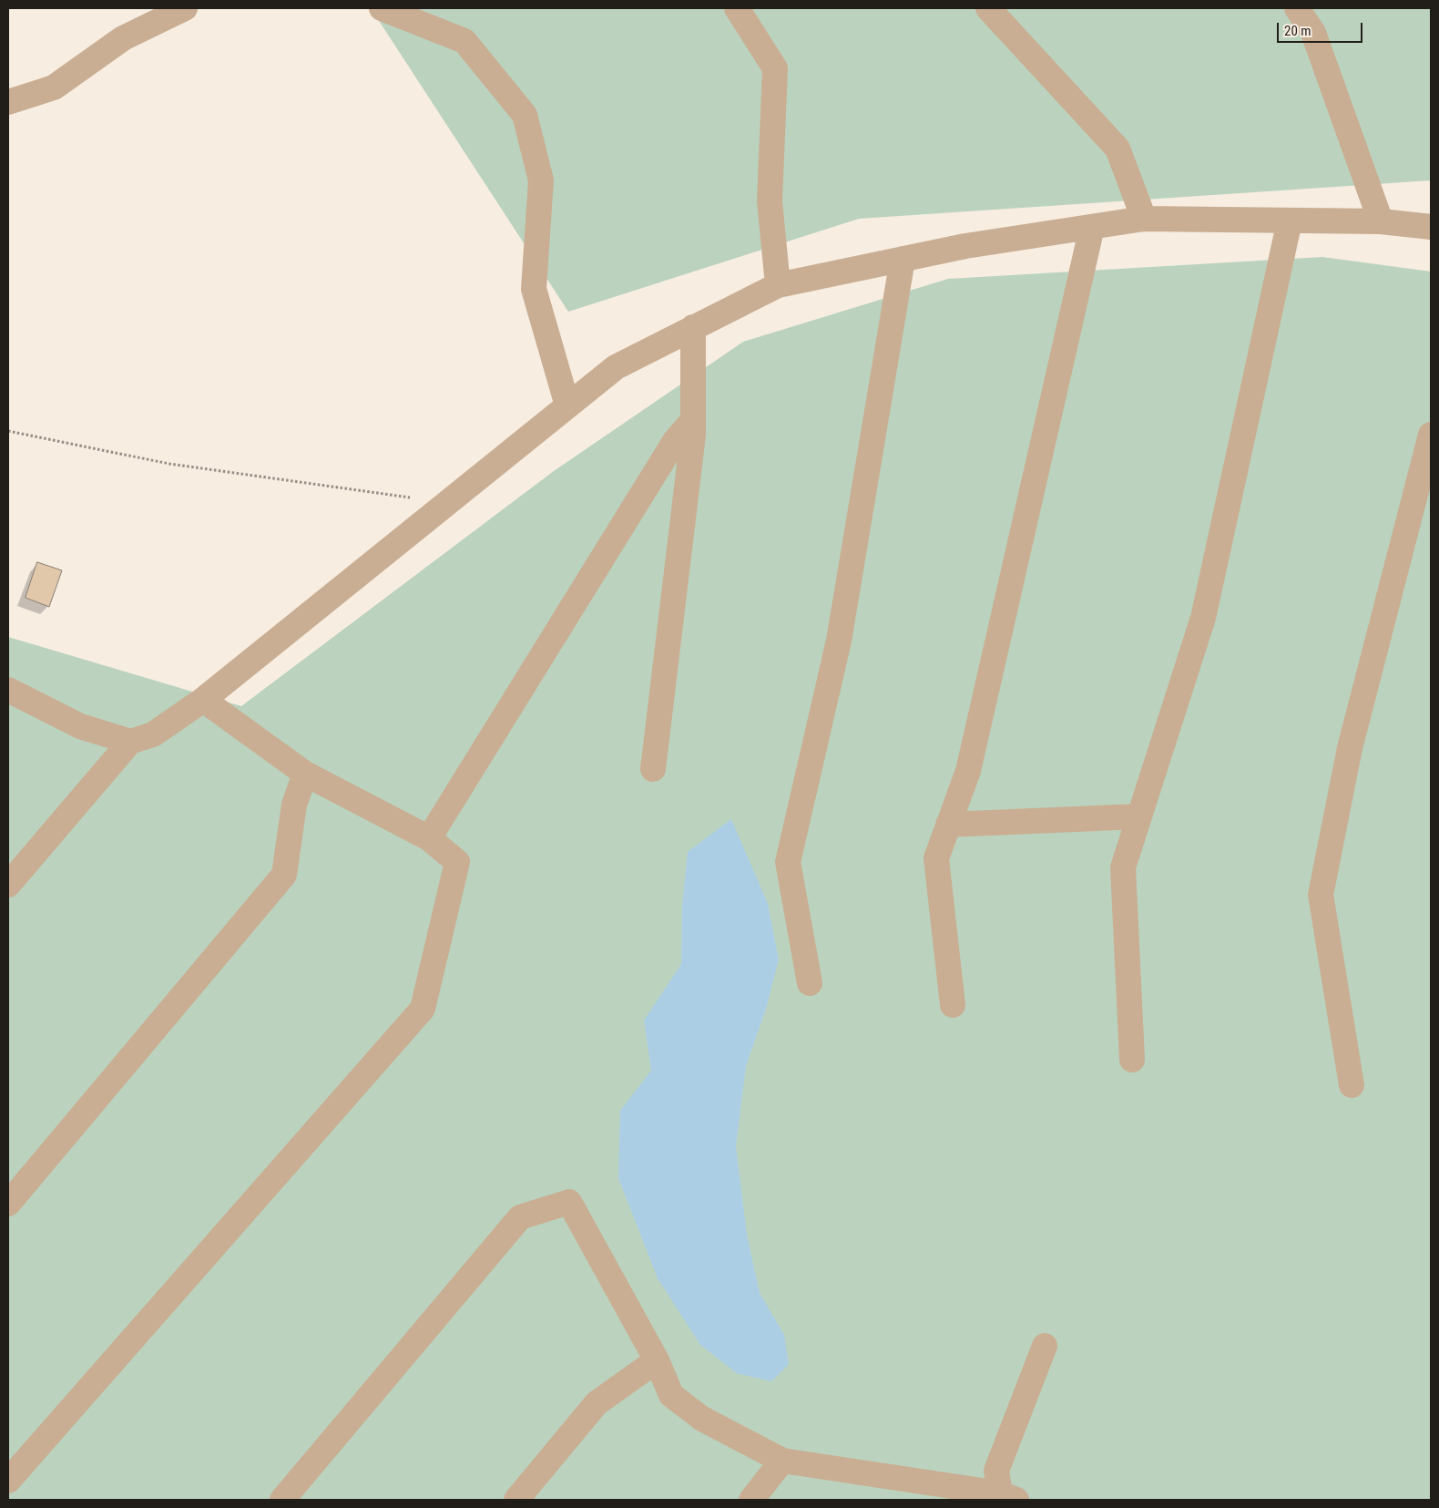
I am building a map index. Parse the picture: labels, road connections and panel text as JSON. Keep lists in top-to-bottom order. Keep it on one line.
{"scale_bar":"20 m"}
